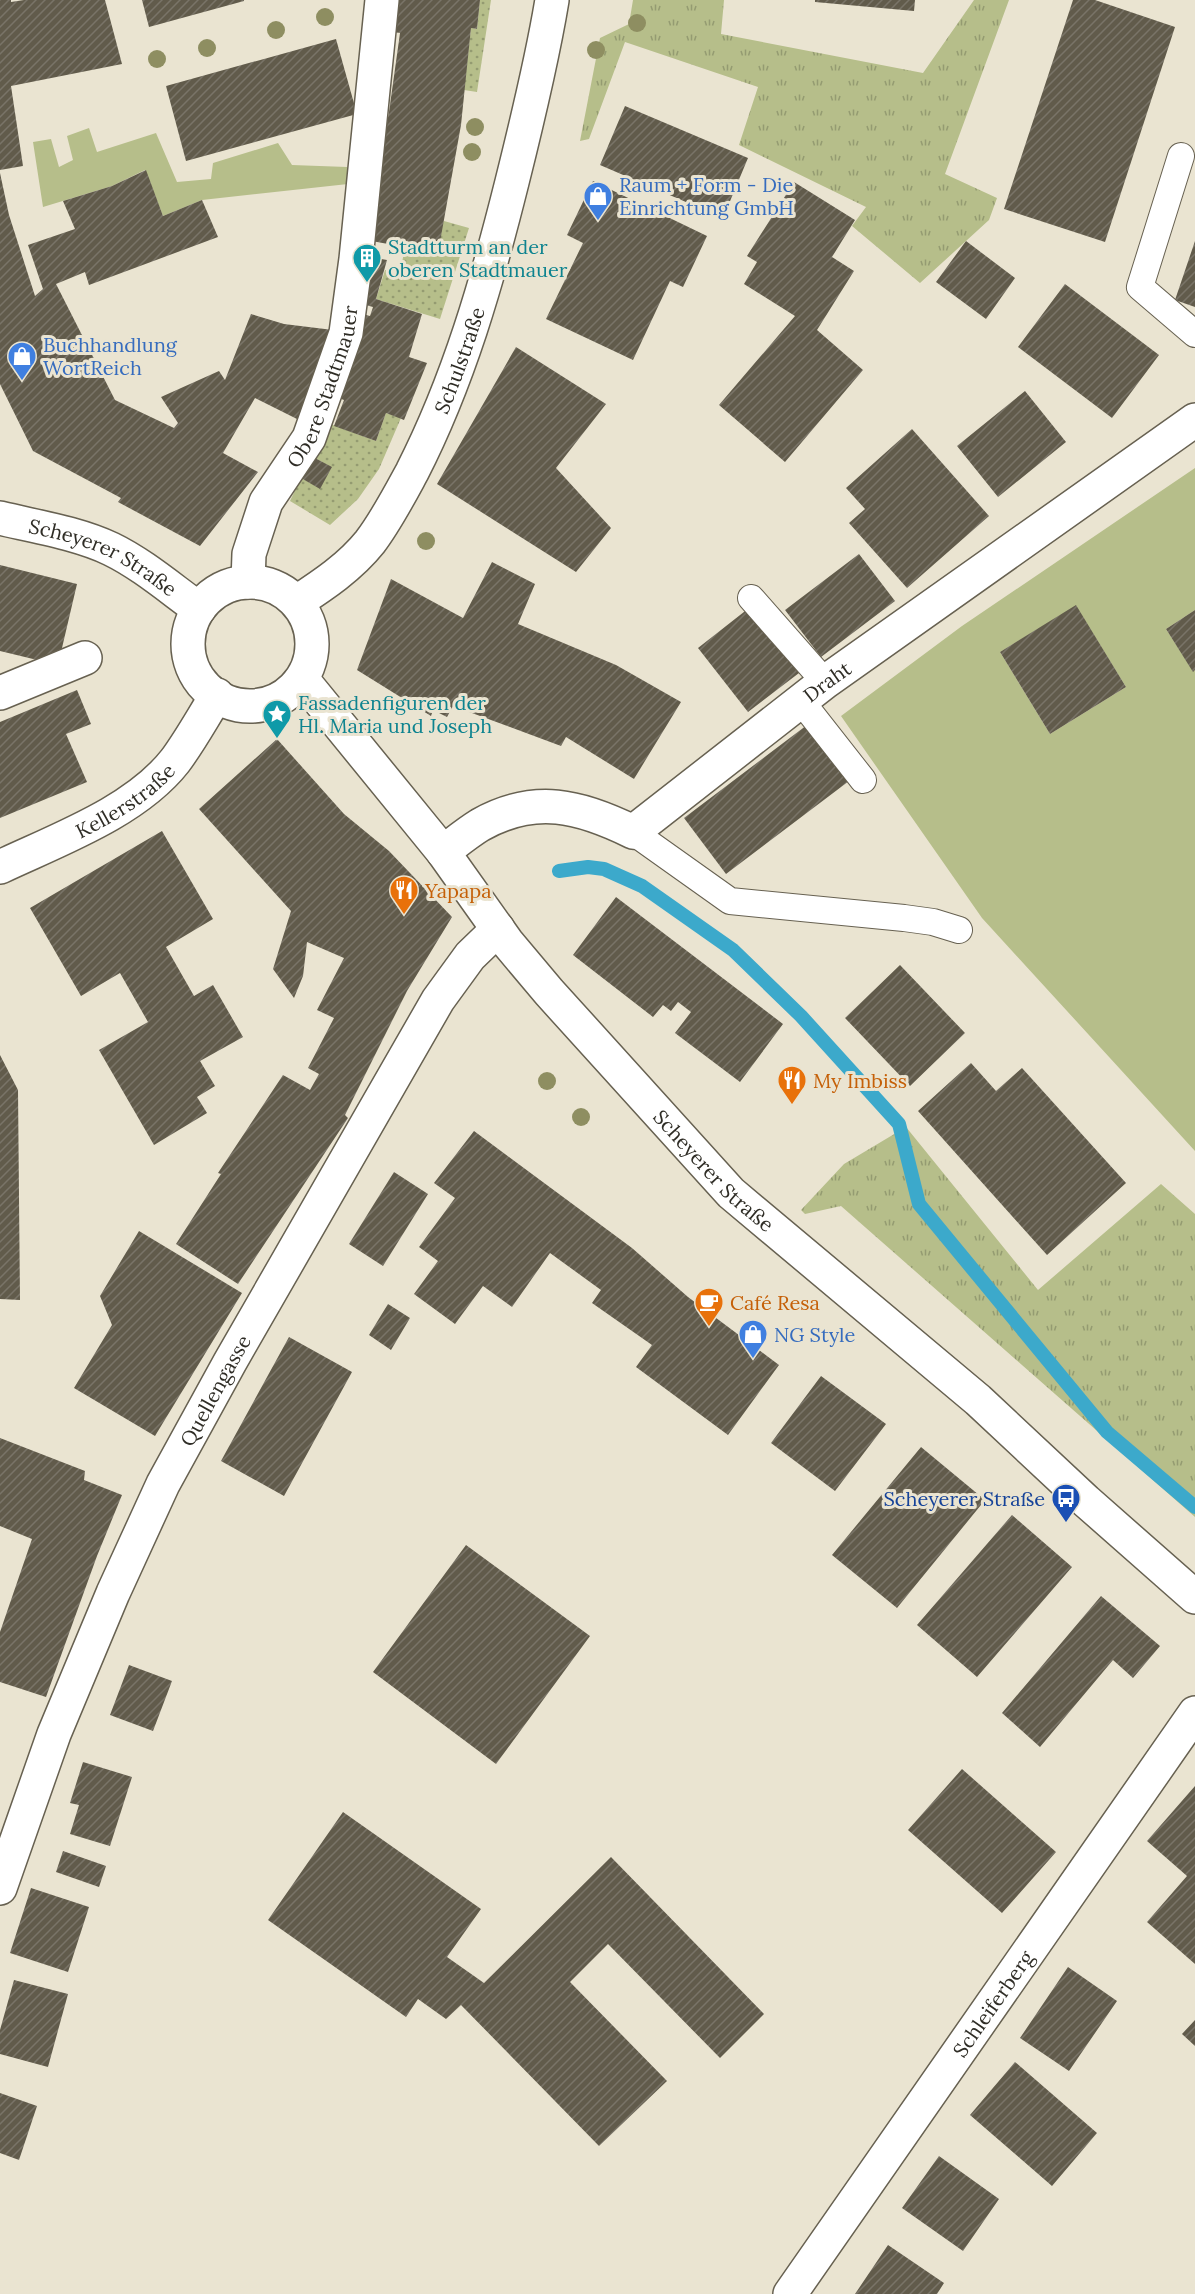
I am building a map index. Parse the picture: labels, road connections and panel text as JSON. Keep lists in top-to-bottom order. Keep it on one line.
{"streets":{"street":["Schulstraße","Obere Stadtmauer","Scheyerer Straße","Draht","Kellerstraße","Quellengasse","Schleiferberg"]},"crossings":[["Schulstraße","Obere Stadtmauer"],["Schulstraße","Scheyerer Straße"],["Schulstraße","Kellerstraße"],["Obere Stadtmauer","Scheyerer Straße"],["Obere Stadtmauer","Kellerstraße"],["Scheyerer Straße","Kellerstraße"],["Scheyerer Straße","Quellengasse"]],"places":{"shop":["Raum + Form - Die Einrichtung GmbH","Buchhandlung WortReich","NG Style"],"building":["Stadtturm an der oberen Stadtmauer"],"place":["Fassadenfiguren der Hl. Maria und Joseph"],"restaurant":["Yapapa","My Imbiss"],"cafe":["Café Resa"],"bus stop":["Scheyerer Straße"]}}
